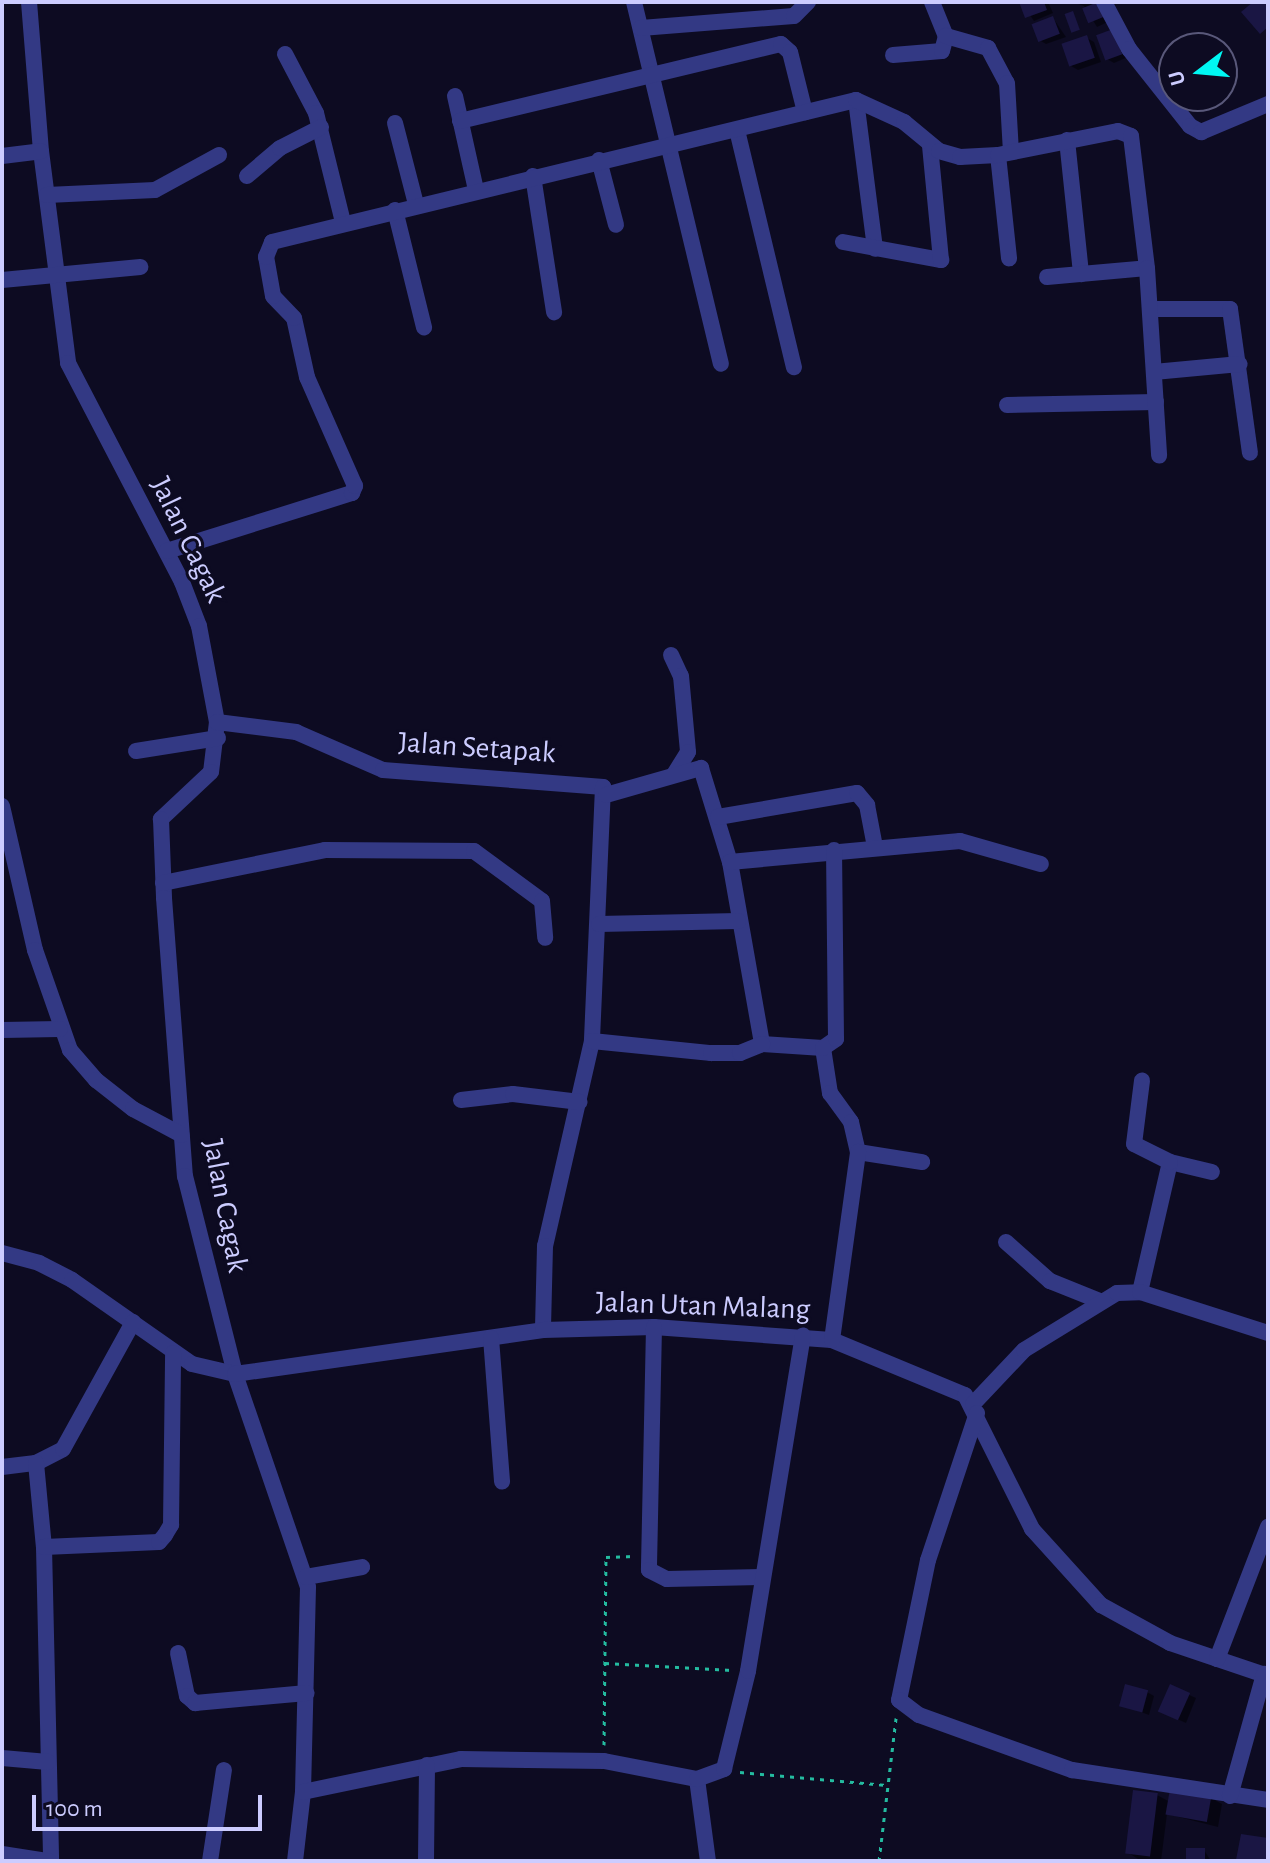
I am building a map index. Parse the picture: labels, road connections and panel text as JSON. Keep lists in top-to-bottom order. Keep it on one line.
{"streets":{"street":["Jalan Cagak","Jalan Setapak","Jalan Utan Malang"]},"crossings":[["Jalan Cagak","Jalan Setapak"],["Jalan Cagak","Jalan Utan Malang"]],"scale_bar":"100 m","north":"left"}
